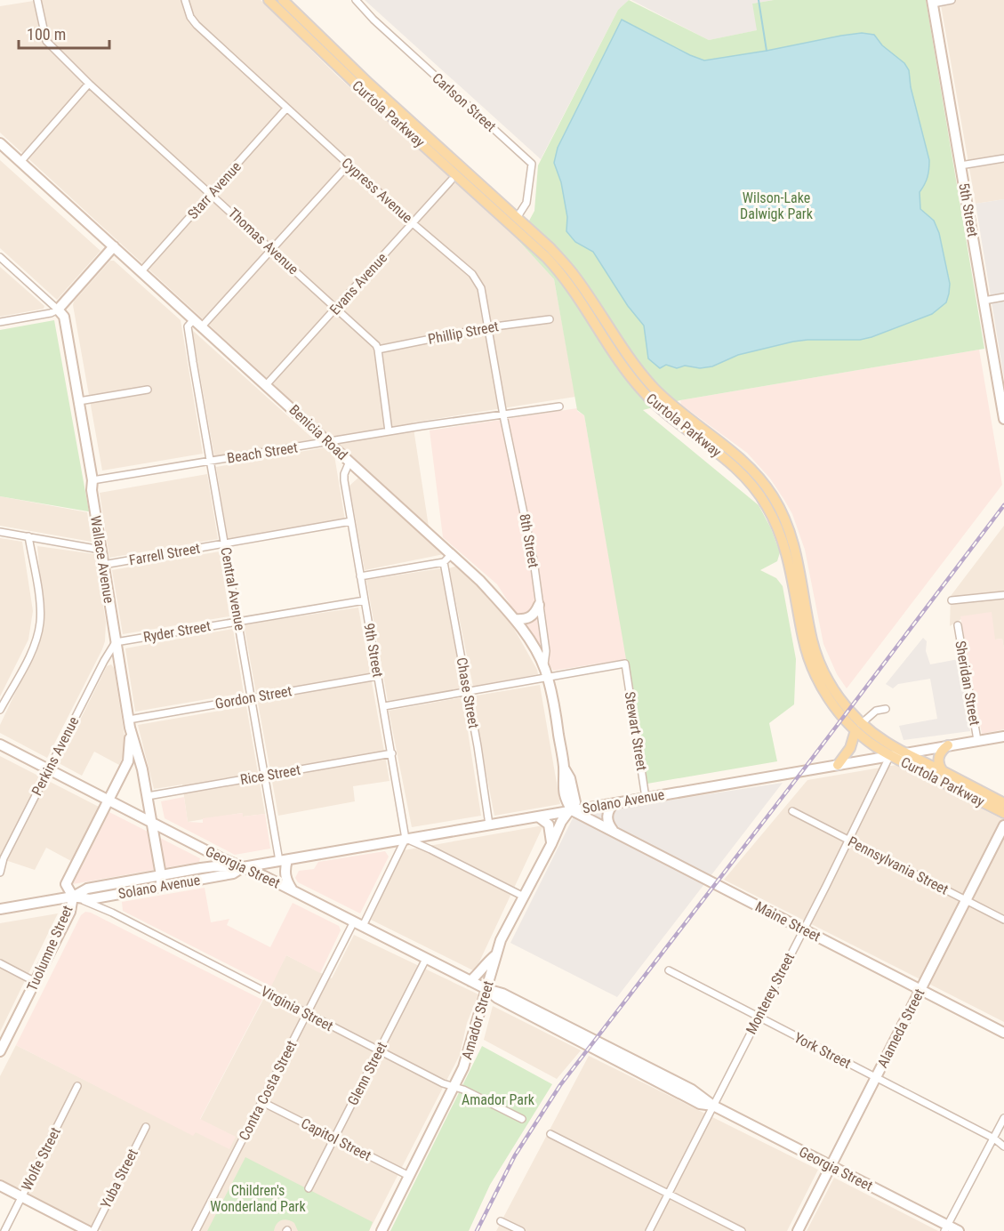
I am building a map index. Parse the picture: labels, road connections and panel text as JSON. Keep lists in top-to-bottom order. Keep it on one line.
{"streets":{"main road":["Curtola Parkway","5th Street","Benicia Road","Wallace Avenue","Solano Avenue","Georgia Street","Maine Street","Tuolumne Street","Amador Street","Alameda Street"],"street":["Carlson Street","Starr Avenue","Cypress Avenue","Thomas Avenue","Evans Avenue","Phillip Street","Beach Street","8th Street","Farrell Street","Central Avenue","Ryder Street","9th Street","Sheridan Street","Chase Street","Gordon Street","Stewart Street","Perkins Avenue","Rice Street","Pennsylvania Street","Monterey Street","Virginia Street","York Street","Glenn Street","Contra Costa Street","Capitol Street","Wolfe Street","Yuba Street"]},"crossings":[["Carlson Street","Curtola Parkway"],["Curtola Parkway","Solano Avenue"],["Curtola Parkway","Monterey Street"],["Starr Avenue","Cypress Avenue"],["Starr Avenue","Thomas Avenue"],["Starr Avenue","Benicia Road"],["Cypress Avenue","Evans Avenue"],["Cypress Avenue","Phillip Street"],["Cypress Avenue","Beach Street"],["Cypress Avenue","8th Street"],["Thomas Avenue","Evans Avenue"],["Thomas Avenue","Phillip Street"],["Evans Avenue","Benicia Road"],["Benicia Road","Beach Street"],["Benicia Road","8th Street"],["Benicia Road","Central Avenue"],["Benicia Road","9th Street"],["Benicia Road","Stewart Street"],["Benicia Road","Solano Avenue"],["Benicia Road","Maine Street"],["Benicia Road","Amador Street"],["Beach Street","8th Street"],["Beach Street","Wallace Avenue"],["Beach Street","Central Avenue"],["8th Street","Stewart Street"],["Farrell Street","Wallace Avenue"],["Farrell Street","Central Avenue"],["Farrell Street","9th Street"],["Wallace Avenue","Ryder Street"],["Wallace Avenue","Gordon Street"],["Wallace Avenue","Perkins Avenue"],["Wallace Avenue","Rice Street"],["Wallace Avenue","Solano Avenue"],["Wallace Avenue","Georgia Street"],["Wallace Avenue","Tuolumne Street"],["Central Avenue","Ryder Street"],["Central Avenue","Gordon Street"],["Central Avenue","Rice Street"],["Central Avenue","Solano Avenue"],["Ryder Street","9th Street"],["Ryder Street","Perkins Avenue"],["9th Street","Gordon Street"],["9th Street","Rice Street"],["9th Street","Solano Avenue"],["9th Street","Contra Costa Street"],["Sheridan Street","Solano Avenue"],["Chase Street","Solano Avenue"],["Gordon Street","Tuolumne Street"],["Stewart Street","Solano Avenue"],["Perkins Avenue","Georgia Street"],["Solano Avenue","Georgia Street"],["Solano Avenue","Maine Street"],["Solano Avenue","Tuolumne Street"],["Solano Avenue","Monterey Street"],["Solano Avenue","Virginia Street"],["Solano Avenue","Amador Street"],["Solano Avenue","Contra Costa Street"],["Pennsylvania Street","Monterey Street"],["Pennsylvania Street","Alameda Street"],["Georgia Street","Tuolumne Street"],["Georgia Street","Monterey Street"],["Georgia Street","Amador Street"],["Georgia Street","Alameda Street"],["Georgia Street","Glenn Street"],["Georgia Street","Contra Costa Street"],["Maine Street","Monterey Street"],["Maine Street","Amador Street"],["Maine Street","Alameda Street"],["Tuolumne Street","Virginia Street"],["Monterey Street","York Street"],["Virginia Street","Amador Street"],["Virginia Street","Glenn Street"],["Virginia Street","Contra Costa Street"],["Amador Street","Capitol Street"],["Alameda Street","York Street"],["Glenn Street","Capitol Street"],["Contra Costa Street","Capitol Street"]],"parks":["Wilson-Lake Dalwigk Park","Amador Park","Children's Wonderland Park"],"scale_bar":"100 m"}
